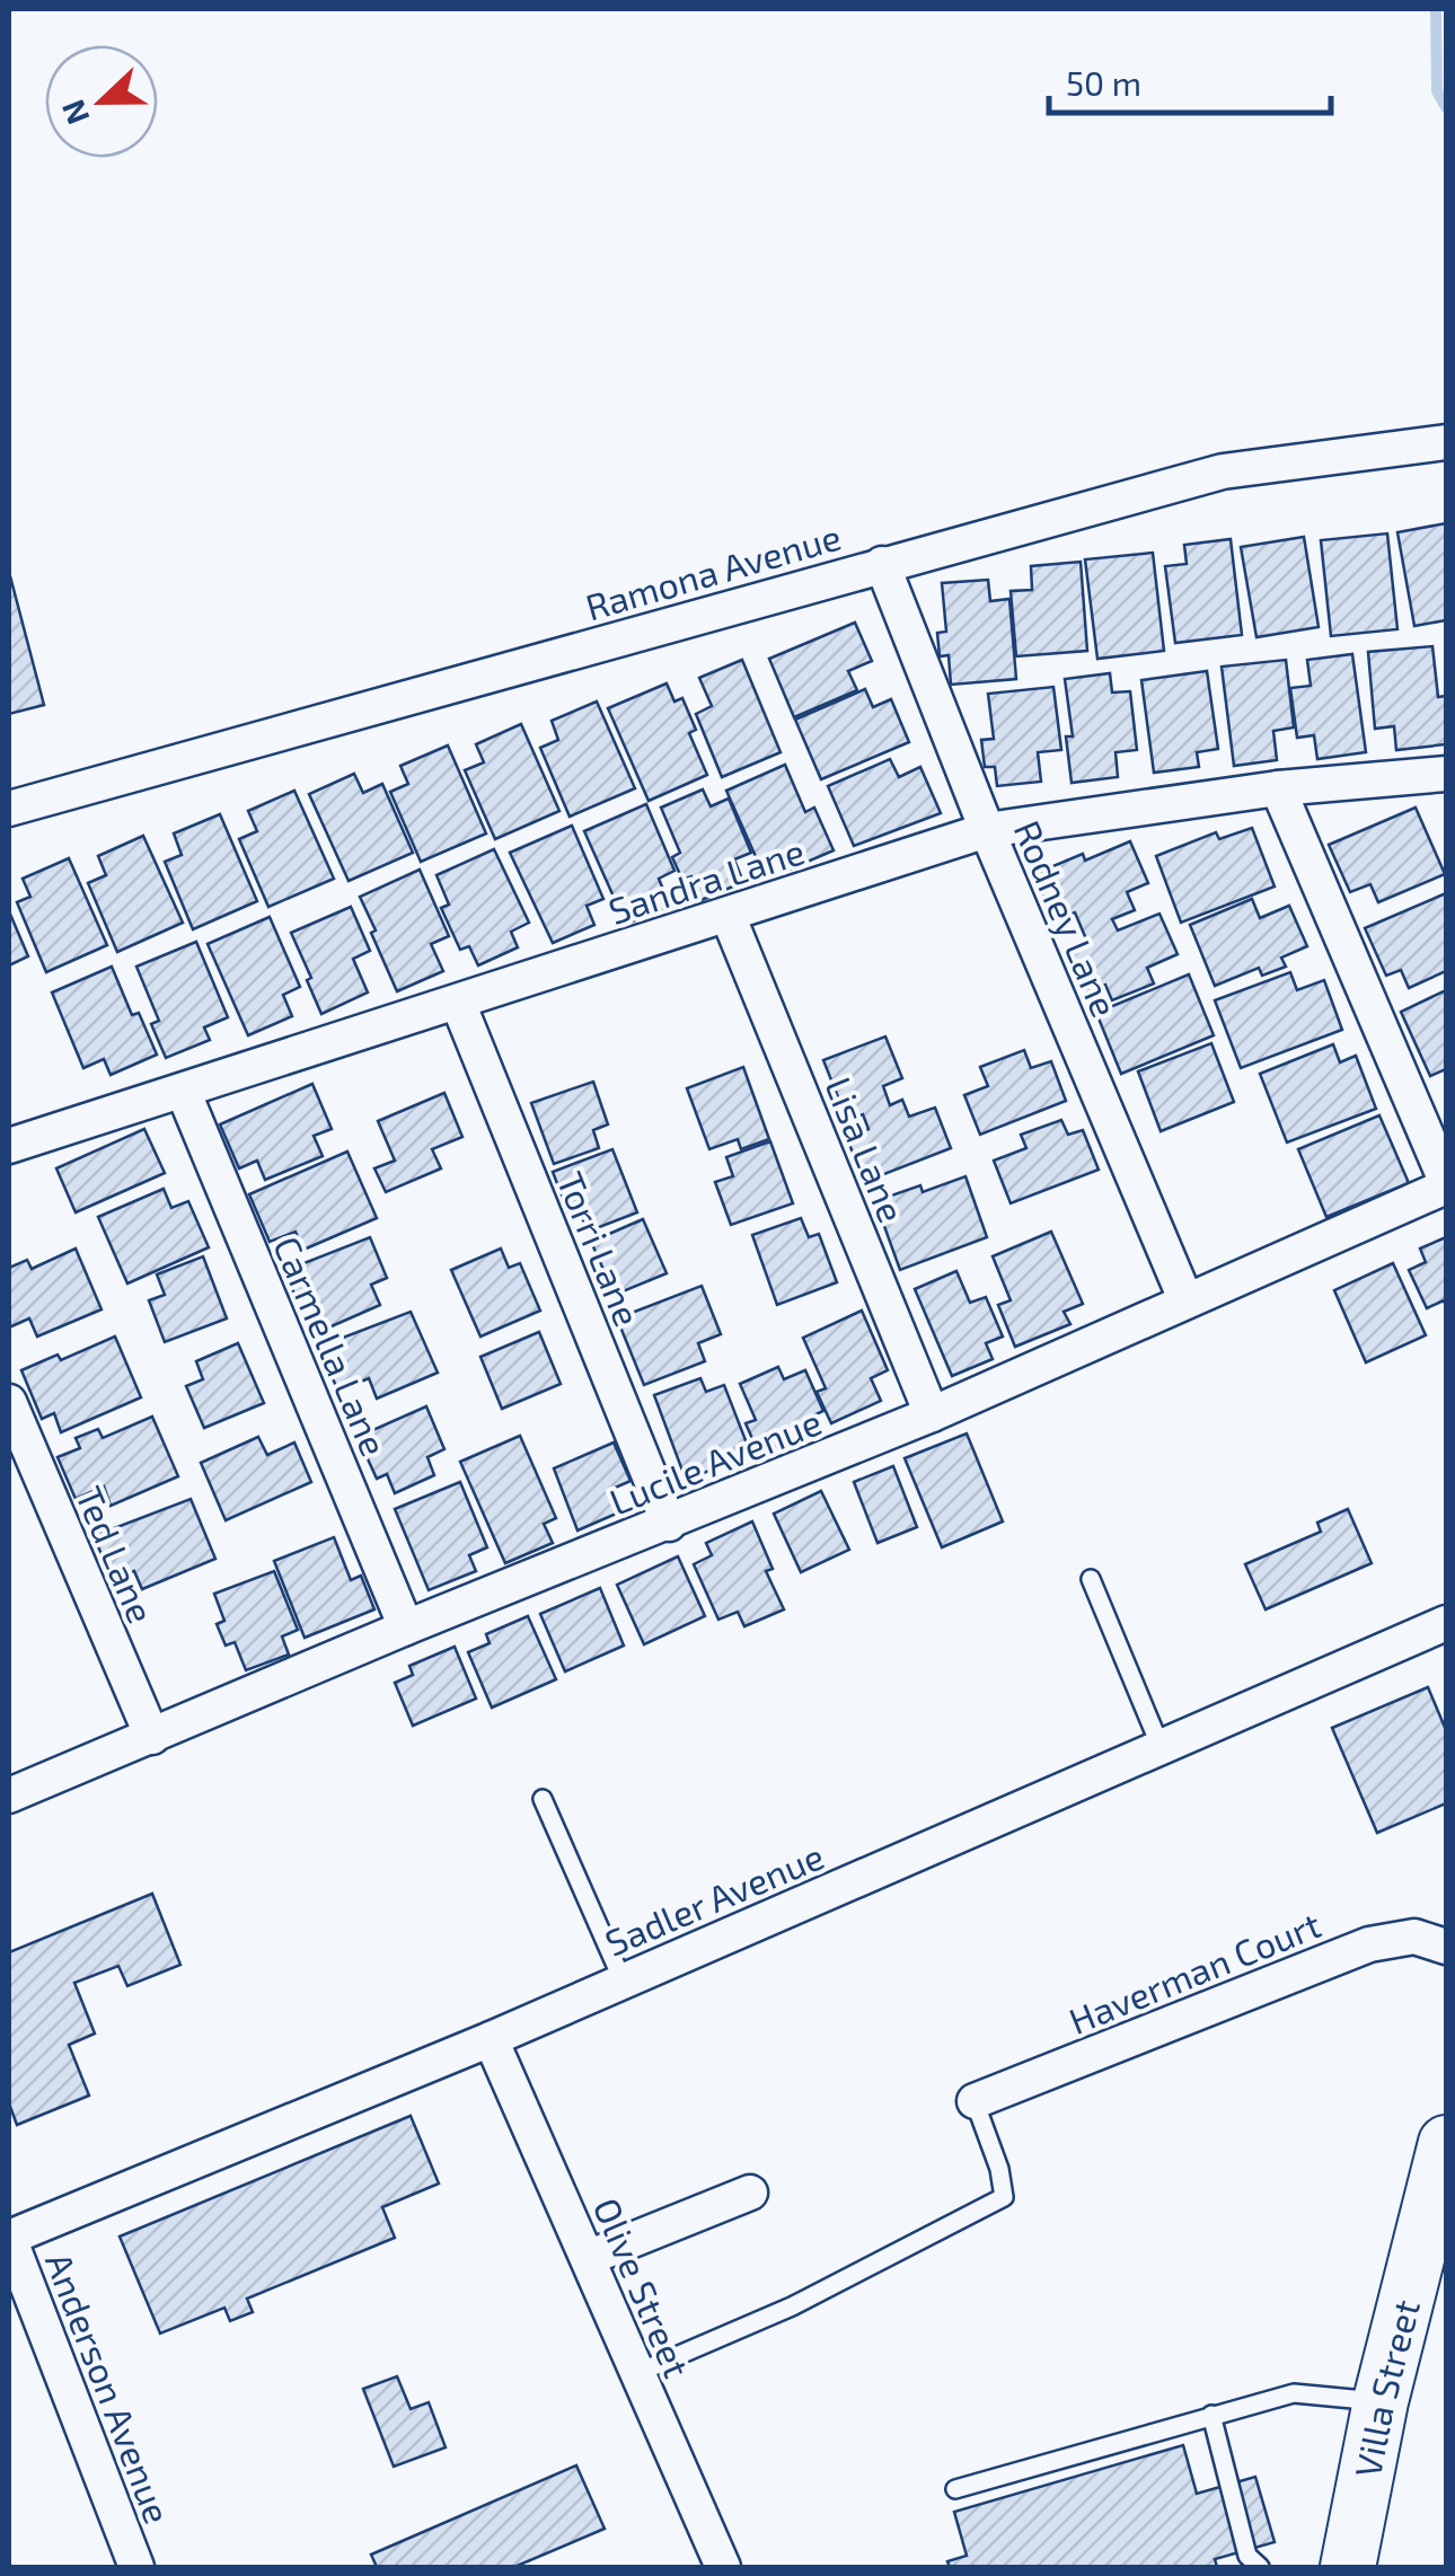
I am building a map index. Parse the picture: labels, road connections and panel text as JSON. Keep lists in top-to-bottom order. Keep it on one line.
{"streets":{"main road":["Villa Street"],"street":["Ramona Avenue","Sandra Lane","Rodney Lane","Lisa Lane","Torri Lane","Carmella Lane","Lucile Avenue","Ted Lane","Sadler Avenue","Haverman Court","Olive Street","Anderson Avenue"]},"crossings":[["Ramona Avenue","Rodney Lane"],["Sandra Lane","Rodney Lane"],["Sandra Lane","Lisa Lane"],["Sandra Lane","Torri Lane"],["Sandra Lane","Carmella Lane"],["Rodney Lane","Lucile Avenue"],["Lisa Lane","Lucile Avenue"],["Torri Lane","Lucile Avenue"],["Carmella Lane","Lucile Avenue"],["Lucile Avenue","Ted Lane"],["Sadler Avenue","Olive Street"],["Sadler Avenue","Anderson Avenue"]],"scale_bar":"50 m","north":"left"}
